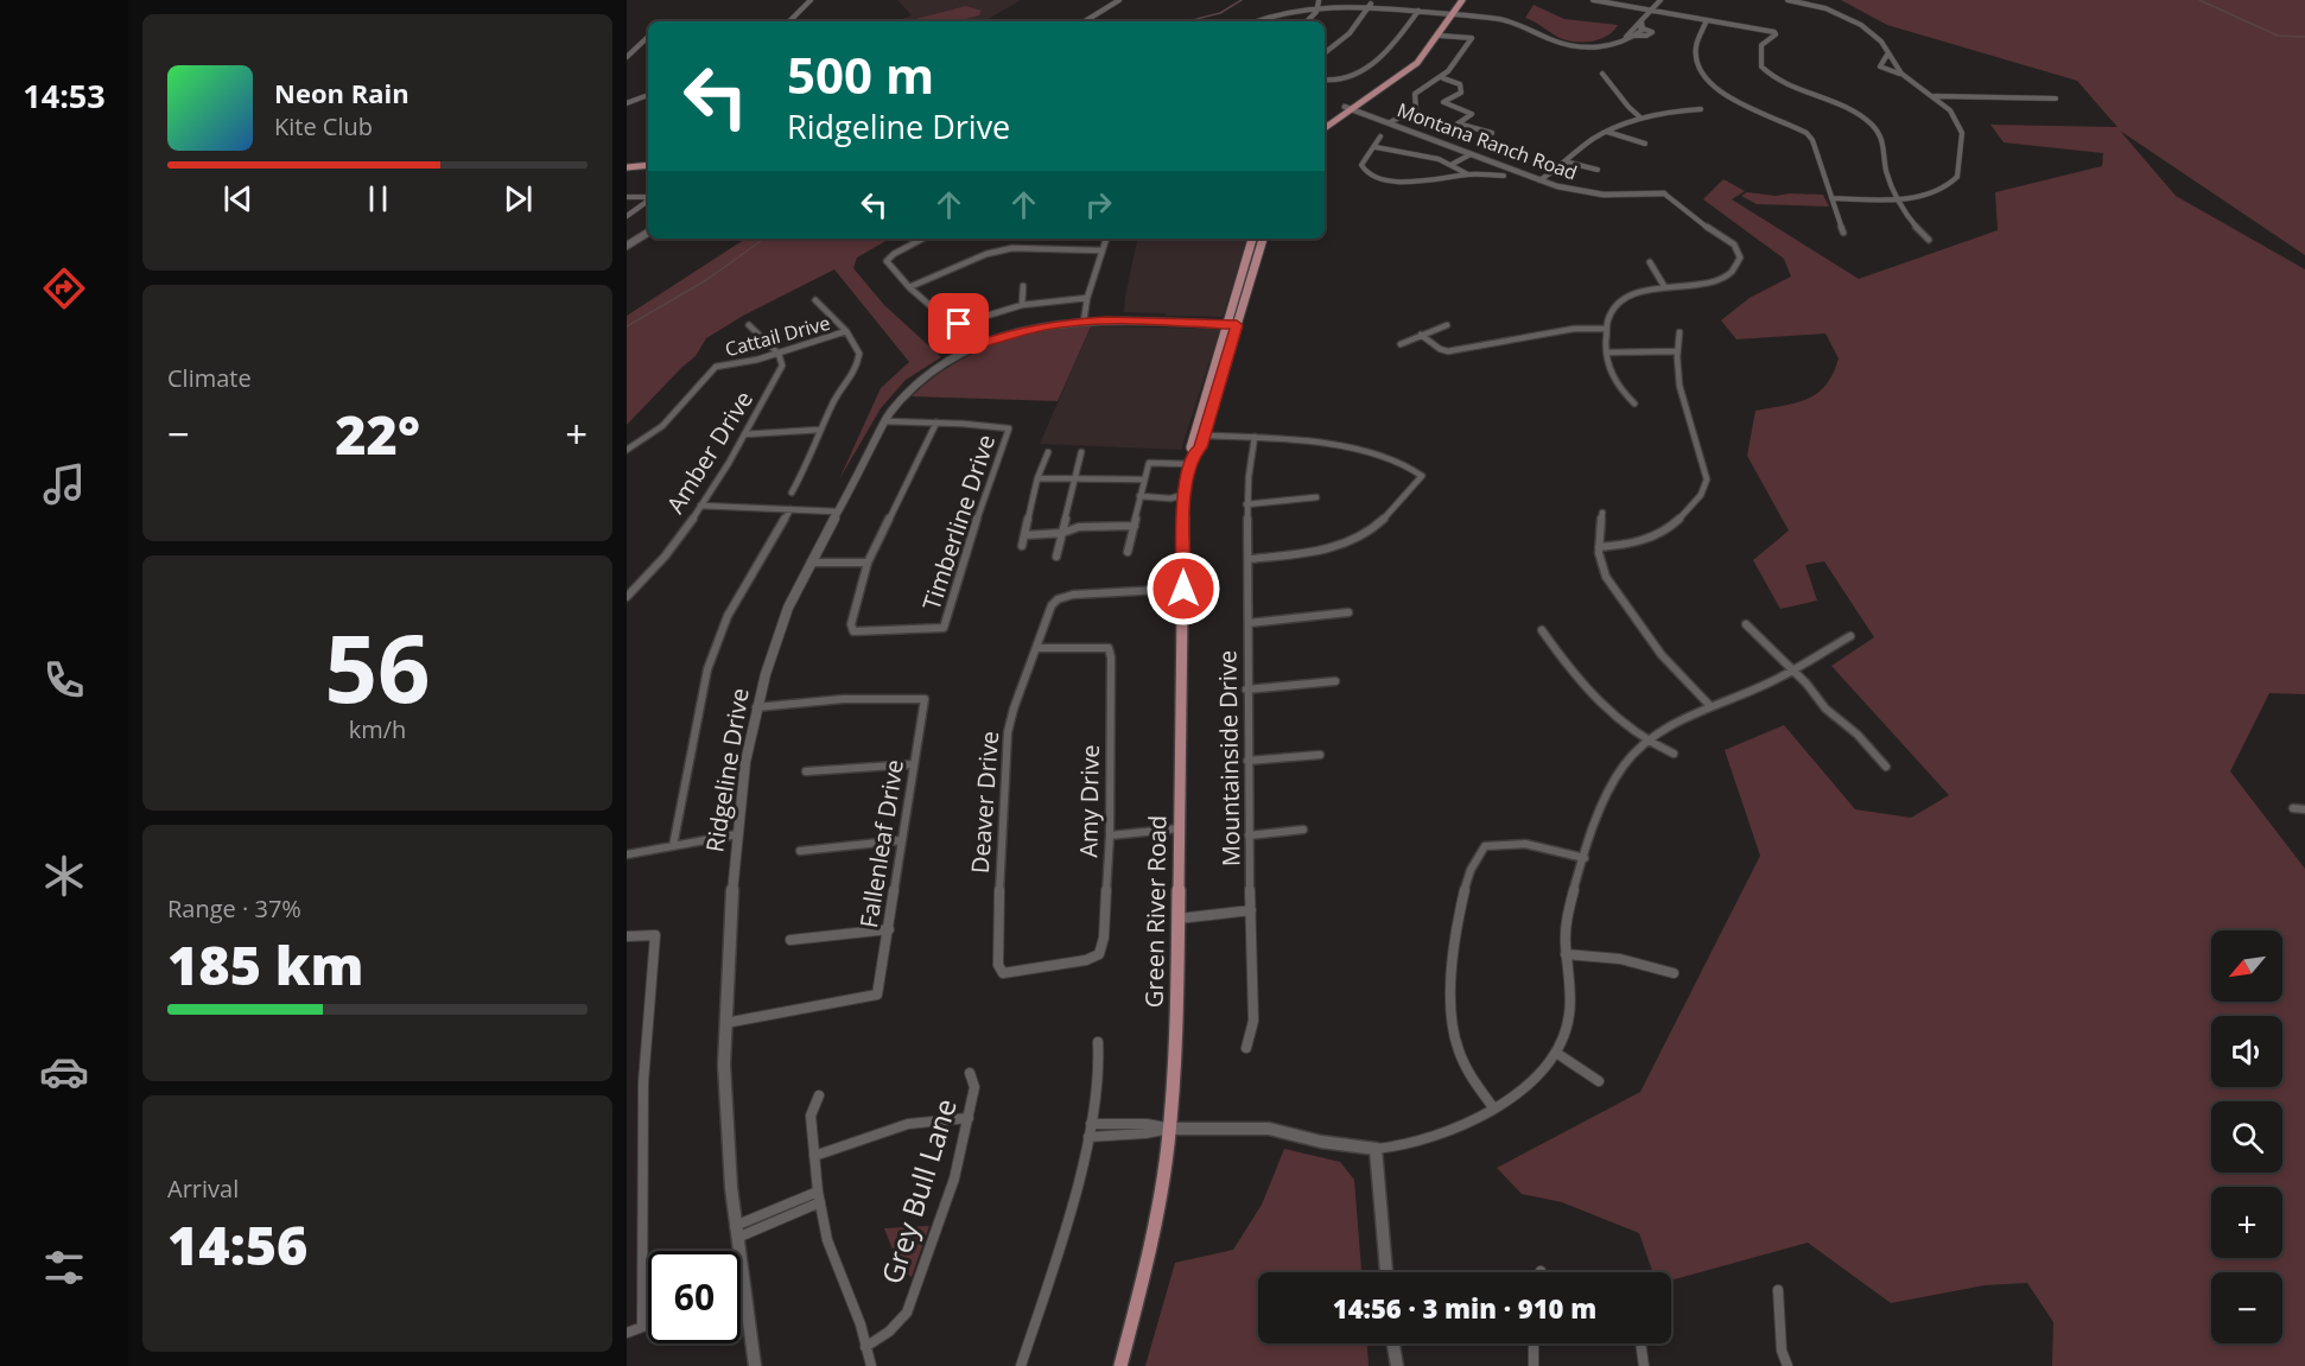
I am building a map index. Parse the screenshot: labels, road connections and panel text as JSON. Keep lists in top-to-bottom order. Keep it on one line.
{"streets":{"main road":["Green River Road"],"street":["Montana Ranch Road","Cattail Drive","Amber Drive","Timberline Drive","Mountainside Drive","Ridgeline Drive","Amy Drive","Deaver Drive","Fallenleaf Drive","Grey Bull Lane"]},"crossings":[["Cattail Drive","Amber Drive"],["Ridgeline Drive","Fallenleaf Drive"],["Ridgeline Drive","Green River Road"],["Amy Drive","Deaver Drive"],["Deaver Drive","Green River Road"]],"north":"bottom left","page":{"tabs":"14:53","turn":["500 m","Ridgeline Drive"],"song":["Neon Rain","Kite Club"],"tile":["Climate",["56","km/h"],["Range · 37%","185 km"],["Arrival","14:56"]],"heat":["−","22°","+"],"map_buttons":["+","−"],"limit":"60","trip":"14:56 · 3 min · 910 m"}}
